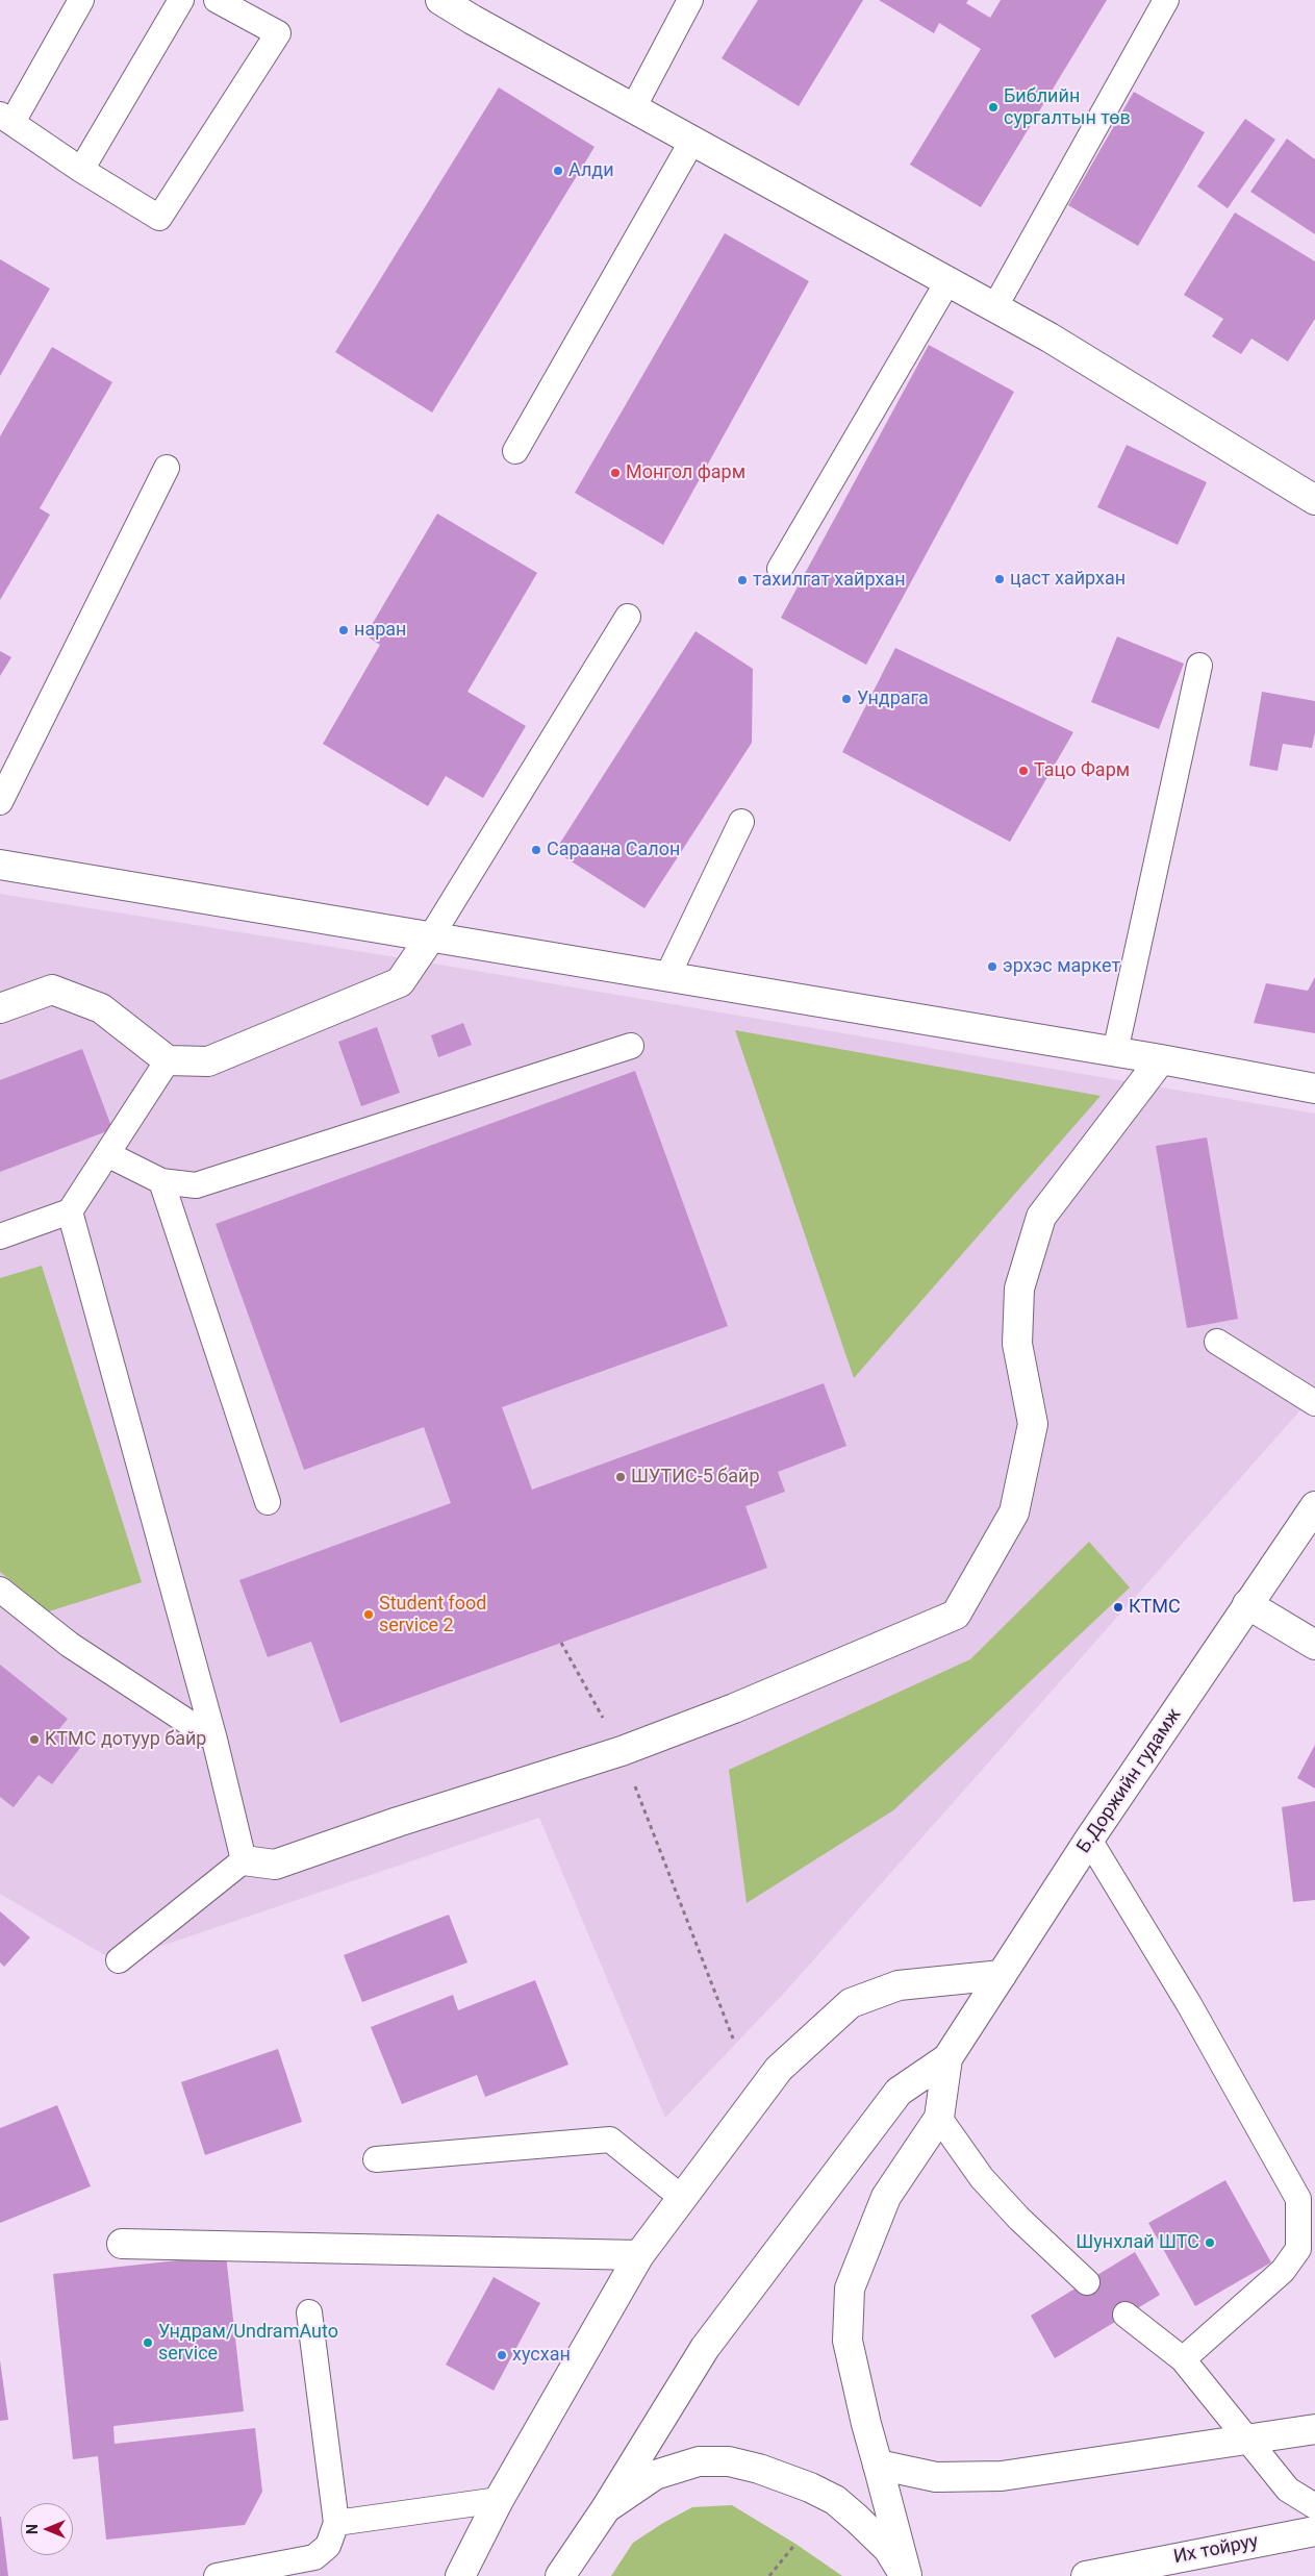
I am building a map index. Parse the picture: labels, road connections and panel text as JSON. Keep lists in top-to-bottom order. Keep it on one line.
{"streets":{"street":["Б.Доржийн гудамж","Их тойруу"]},"places":["Библийн сургалтын төв","Алди","Монгол фарм","цаст хайрхан","тахилгат хайрхан","наран","Ундрага","Тацо Фарм","Сараана Салон","эрхэс маркет","ШУТИС-5 байр","КТМС","Student food service 2","KTMC дотуур байр","Шунхлай ШТС","Ундрам/UndramAuto service","хусхан"],"north":"left"}
